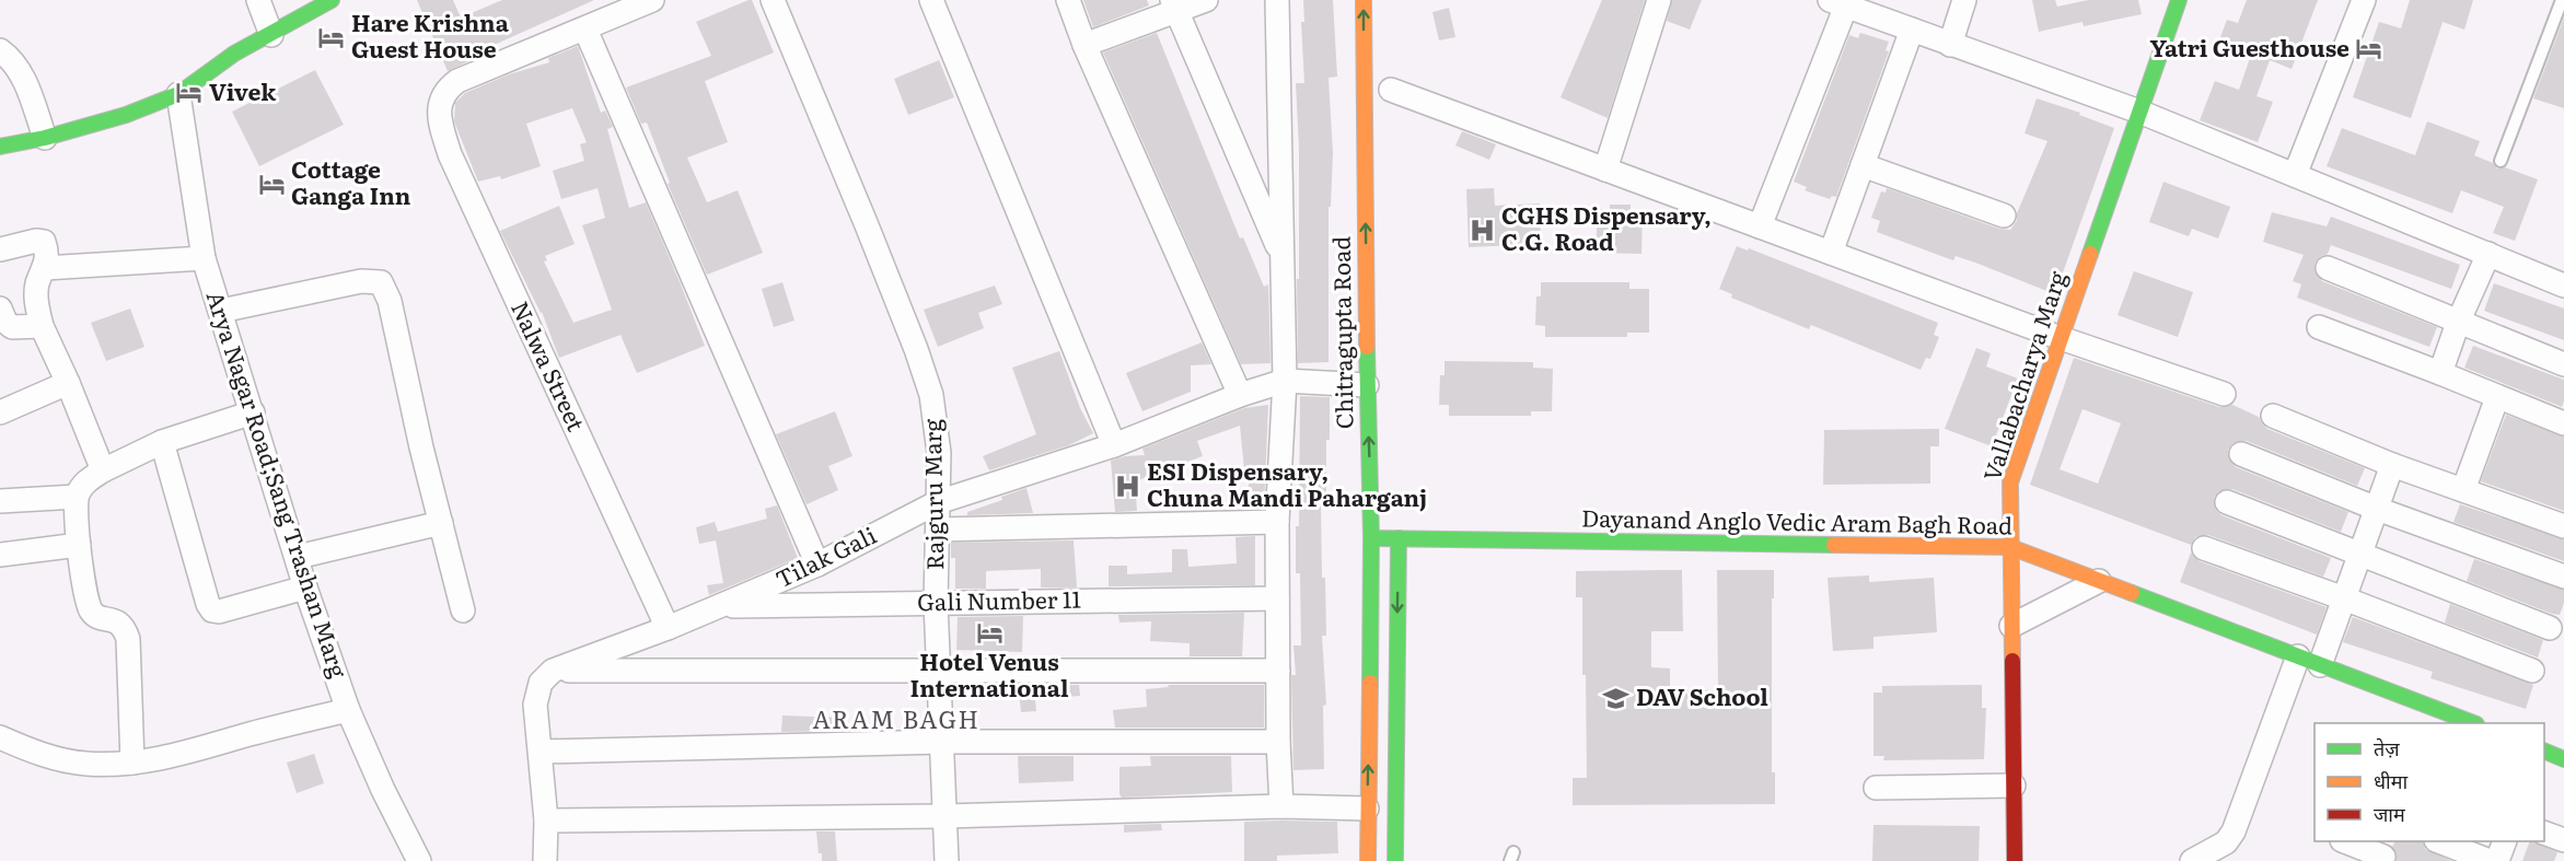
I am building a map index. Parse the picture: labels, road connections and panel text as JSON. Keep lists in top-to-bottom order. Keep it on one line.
{"streets":{"street":["Chitragupta Road","Nalwa Street","Vallabacharya Marg","Arya Nagar Road;Sang Trashan Marg","Rajguru Marg","Dayanand Anglo Vedic Aram Bagh Road","Tilak Gali","Gali Number 11"]},"crossings":[["Chitragupta Road","Dayanand Anglo Vedic Aram Bagh Road"],["Nalwa Street","Tilak Gali"],["Vallabacharya Marg","Dayanand Anglo Vedic Aram Bagh Road"],["Rajguru Marg","Tilak Gali"],["Rajguru Marg","Gali Number 11"],["Tilak Gali","Gali Number 11"]],"districts":["ARAM BAGH"],"places":{"hotel":["Hare Krishna Guest House","Yatri Guesthouse","Vivek","Cottage Ganga Inn","Hotel Venus International"],"hospital":["CGHS Dispensary, C.G. Road","ESI Dispensary, Chuna Mandi Paharganj"],"school or university":["DAV School"]},"legend":["तेज़","धीमा","जाम"]}
